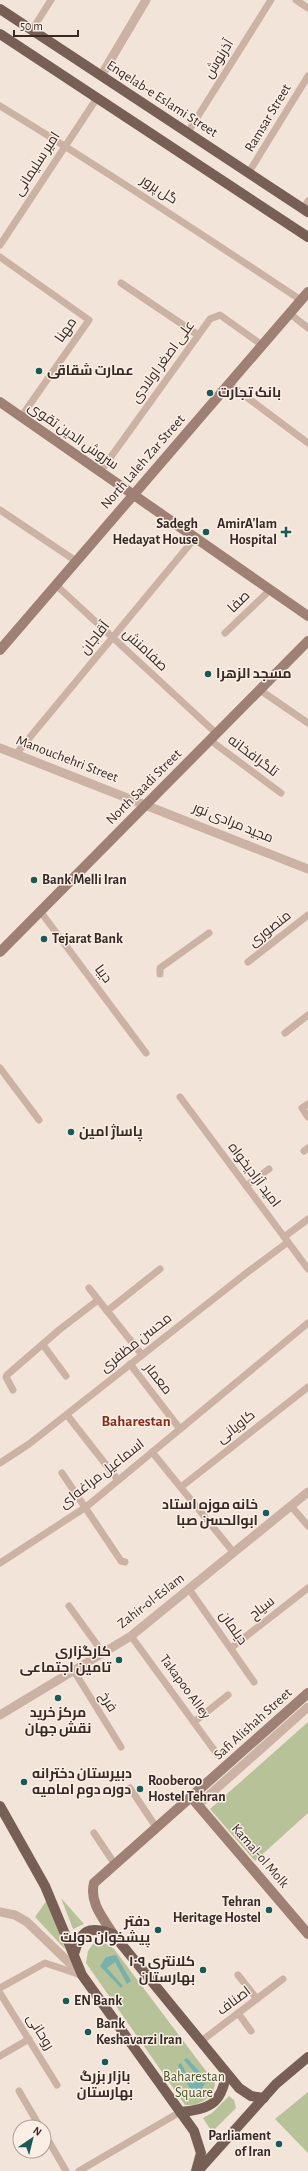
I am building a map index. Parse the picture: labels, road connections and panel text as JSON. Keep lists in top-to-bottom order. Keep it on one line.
{"streets":{"main road":["Enqelab-e Eslami Street","سروش الدین تقوی","North Laleh Zar Street","North Saadi Street","Safi Alishah Street","Kamal-ol Molk"],"street":["آذرنوش","Ramsar Street","امیر سلیمانی","گل پرور","مهنا","علی اصغر اولادی","صفا","آقاجان","صفامنش","تلگرافخانه","Manouchehri Street","مجید مرادی نور","منصوری","دیبا","امید آزادیخواه","محسن مظفری","معمار","کاویانی","اسماعیل مراغه‌ای","Zahir-ol-Eslam","سیاح","دیلمان","Takapoo Alley","فرخ","اصناف","روحانی"]},"crossings":[["آذرنوش","Enqelab-e Eslami Street"],["Enqelab-e Eslami Street","Ramsar Street"],["امیر سلیمانی","گل پرور"],["گل پرور","North Laleh Zar Street"],["مهنا","سروش الدین تقوی"],["علی اصغر اولادی","سروش الدین تقوی"],["علی اصغر اولادی","North Laleh Zar Street"],["سروش الدین تقوی","North Laleh Zar Street"],["سروش الدین تقوی","صفا"],["سروش الدین تقوی","آقاجان"],["North Laleh Zar Street","صفامنش"],["آقاجان","صفامنش"],["آقاجان","Manouchehri Street"],["صفامنش","تلگرافخانه"],["صفامنش","North Saadi Street"],["تلگرافخانه","North Saadi Street"],["Manouchehri Street","North Saadi Street"],["Manouchehri Street","مجید مرادی نور"],["North Saadi Street","مجید مرادی نور"],["North Saadi Street","دیبا"],["امید آزادیخواه","محسن مظفری"],["محسن مظفری","معمار"],["معمار","اسماعیل مراغه‌ای"],["Zahir-ol-Eslam","دیلمان"],["Zahir-ol-Eslam","Takapoo Alley"],["Zahir-ol-Eslam","فرخ"],["سیاح","دیلمان"],["Safi Alishah Street","Kamal-ol Molk"]],"districts":["Baharestan"],"parks":["Baharestan Square"],"places":{"other":["عمارت شقاقی","بانک تجارت","Sadegh Hedayat House","مسجد الزهرا","Bank Melli Iran","Tejarat Bank","پاساژ امین","خانه موزه استاد ابوالحسن صبا","کارگزاری تامین اجتماعی","مرکز خرید نقش جهان","دبیرستان دخترانه دوره دوم امامیه","Rooberoo Hostel Tehran","Tehran Heritage Hostel","دفتر پیشخوان دولت","کلانتری ۱۰۹ بهارستان","EN Bank","Bank Keshavarzi Iran","بازار بزرگ بهارستان","Parliament of Iran"],"health":["AmirA'lam Hospital"]},"scale_bar":"50 m","north":"top right"}
